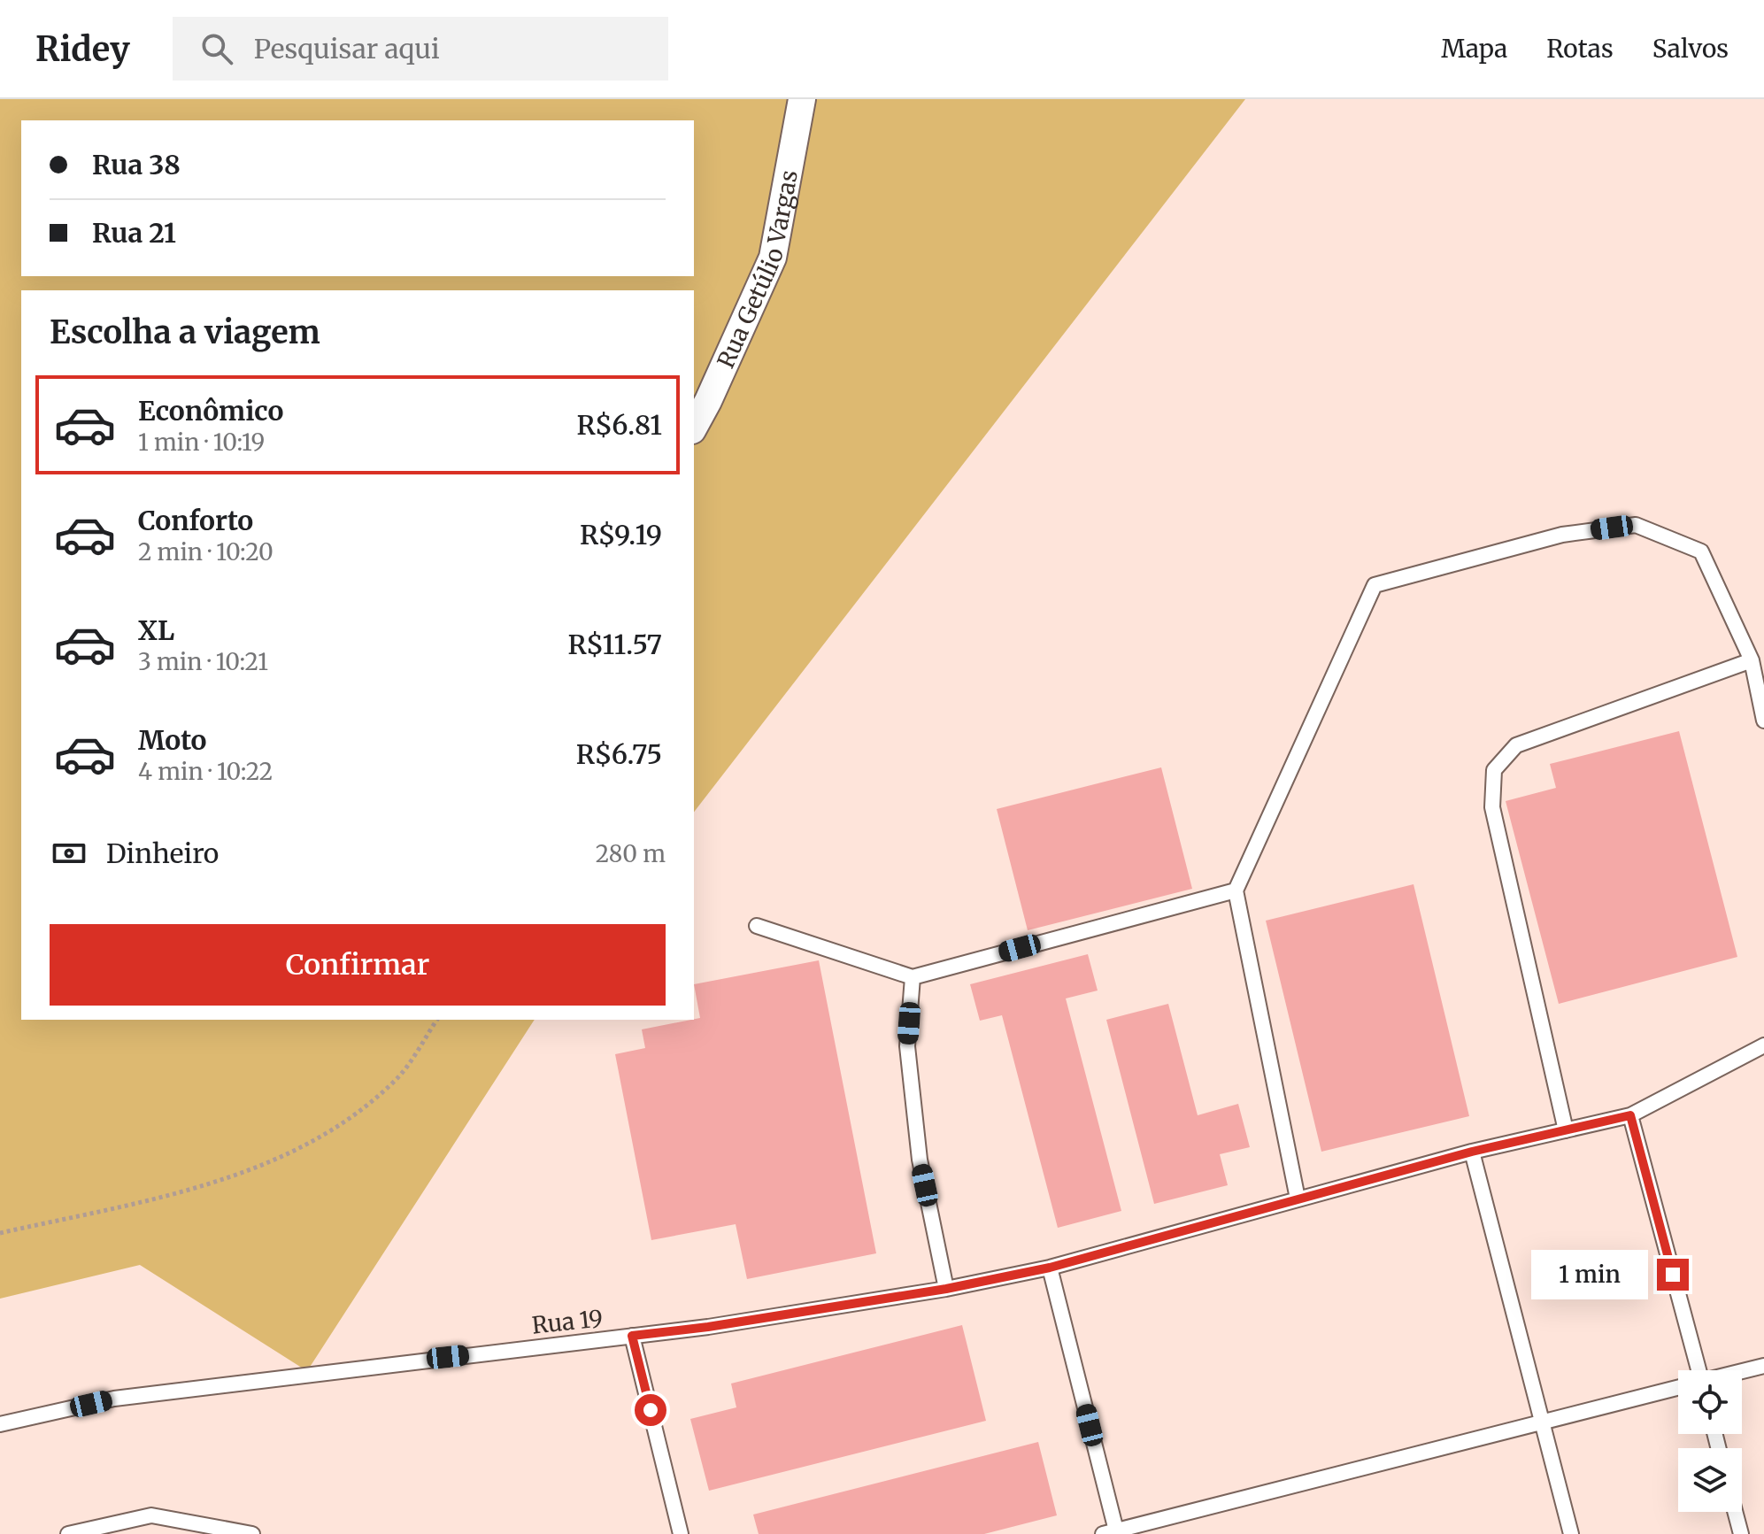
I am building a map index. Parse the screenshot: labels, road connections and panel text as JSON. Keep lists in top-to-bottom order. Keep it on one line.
{"streets":{"street":["Rua Getúlio Vargas"],"lane":["Rua 19"]},"page":{"header":"Ridey","search":"Pesquisar aqui","nav":["Mapa","Rotas","Salvos"],"banner":["Rua 38","Rua 21"],"heading":"Escolha a viagem","list":[{"name":"Econômico","note":"1 min · 10:19","value":"R$6.81"},{"name":"Conforto","note":"2 min · 10:20","value":"R$9.19"},{"name":"XL","note":"3 min · 10:21","value":"R$11.57"},{"name":"Moto","note":"4 min · 10:22","value":"R$6.75"}],"pay":["Dinheiro","280 m"],"buttons":"Confirmar","bubble":"1 min"}}
